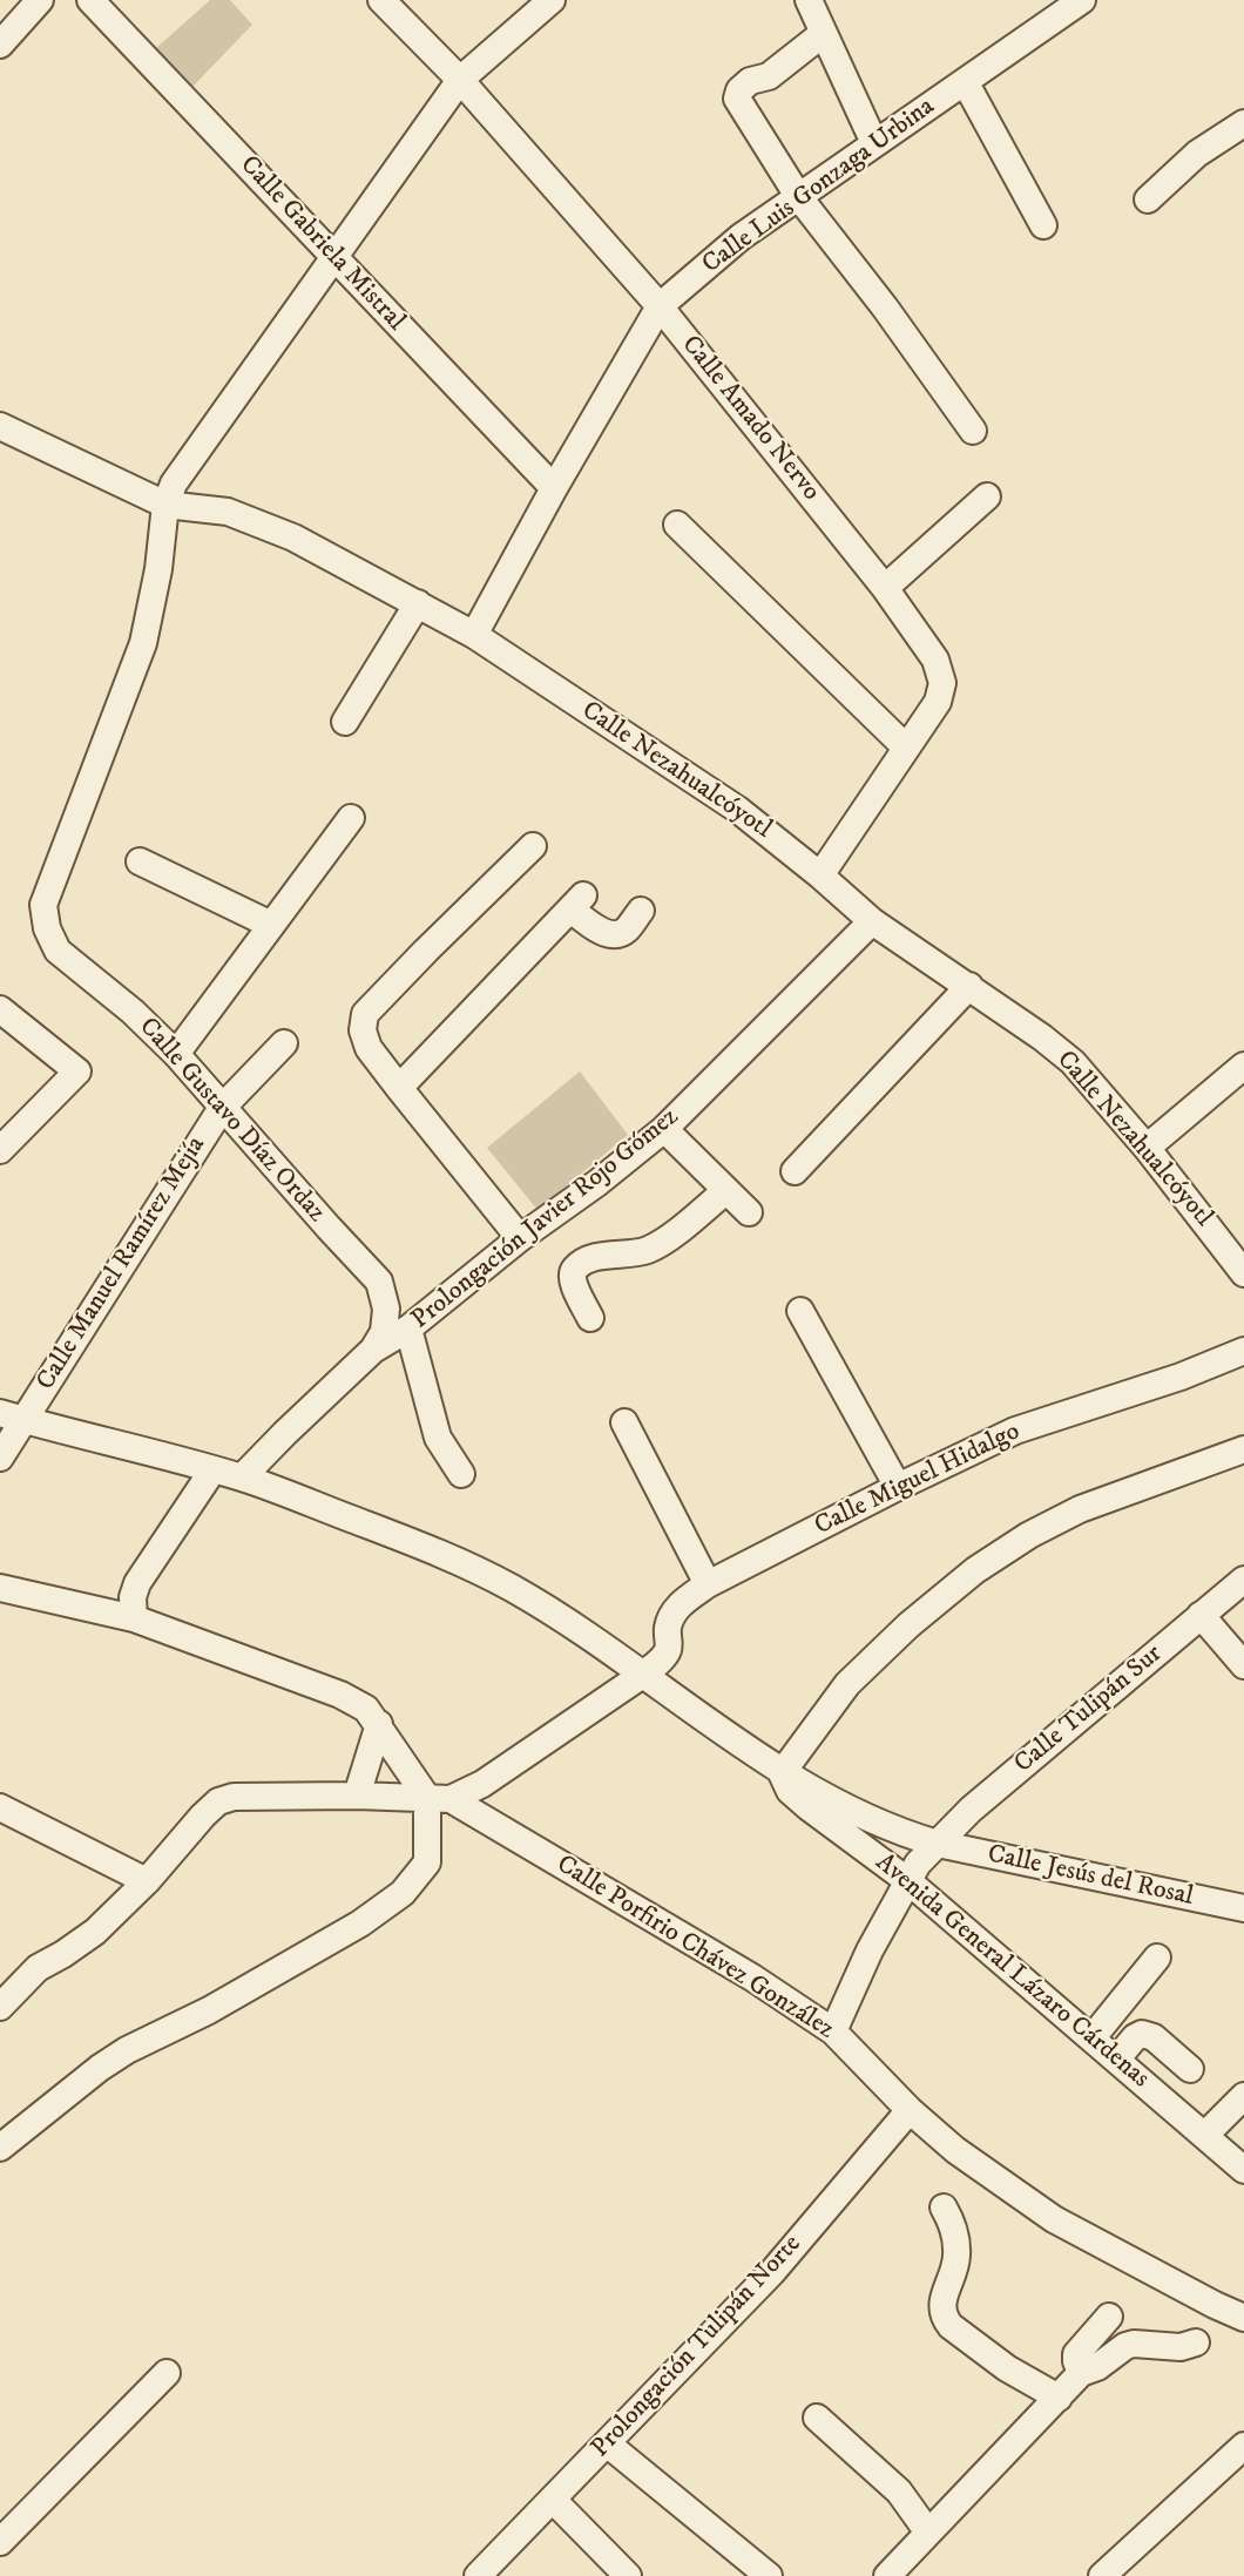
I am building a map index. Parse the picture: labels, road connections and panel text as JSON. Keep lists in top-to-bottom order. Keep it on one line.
{"streets":{"street":["Calle Luis Gonzaga Urbina","Calle Gabriela Mistral","Calle Amado Nervo","Calle Nezahualcóyotl","Calle Gustavo Díaz Ordaz","Prolongación Javier Rojo Gómez","Calle Manuel Ramírez Mejía","Calle Miguel Hidalgo","Calle Tulipán Sur","Calle Jesús del Rosal","Calle Porfirio Chávez González","Avenida General Lázaro Cárdenas","Prolongación Tulipán Norte"]},"crossings":[["Calle Luis Gonzaga Urbina","Calle Gabriela Mistral"],["Calle Luis Gonzaga Urbina","Calle Amado Nervo"],["Calle Luis Gonzaga Urbina","Calle Nezahualcóyotl"],["Calle Gabriela Mistral","Calle Gustavo Díaz Ordaz"],["Calle Amado Nervo","Calle Nezahualcóyotl"],["Calle Amado Nervo","Calle Gustavo Díaz Ordaz"],["Calle Nezahualcóyotl","Calle Gustavo Díaz Ordaz"],["Calle Nezahualcóyotl","Prolongación Javier Rojo Gómez"],["Calle Gustavo Díaz Ordaz","Prolongación Javier Rojo Gómez"],["Calle Gustavo Díaz Ordaz","Calle Manuel Ramírez Mejía"],["Prolongación Javier Rojo Gómez","Avenida General Lázaro Cárdenas"],["Calle Manuel Ramírez Mejía","Avenida General Lázaro Cárdenas"],["Calle Miguel Hidalgo","Calle Porfirio Chávez González"],["Calle Miguel Hidalgo","Avenida General Lázaro Cárdenas"],["Calle Tulipán Sur","Calle Jesús del Rosal"],["Calle Tulipán Sur","Calle Porfirio Chávez González"],["Calle Tulipán Sur","Avenida General Lázaro Cárdenas"],["Calle Jesús del Rosal","Avenida General Lázaro Cárdenas"],["Calle Porfirio Chávez González","Prolongación Tulipán Norte"]]}
